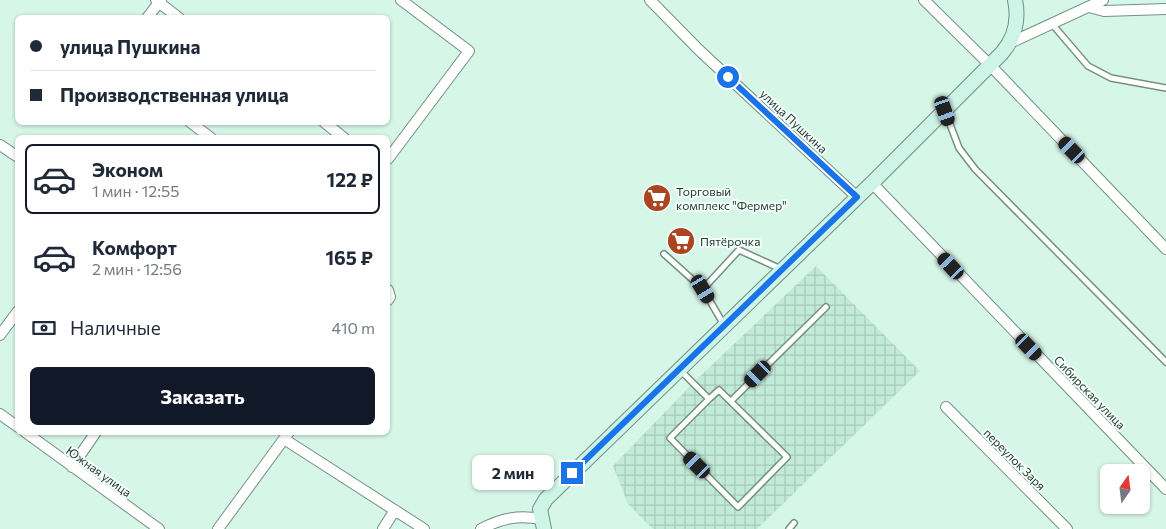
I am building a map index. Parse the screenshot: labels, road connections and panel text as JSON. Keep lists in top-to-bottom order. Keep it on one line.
{"streets":{"street":["улица Пушкина","Сибирская улица","переулок Заря","Южная улица"]},"places":{"supermarket":["Торговый комплекс \"Фермер\"","Пятёрочка"]},"north":"top","page":{"banner":["улица Пушкина","Производственная улица"],"list":[{"name":"Эконом","note":"1 мин · 12:55","value":"122 ₽"},{"name":"Комфорт","note":"2 мин · 12:56","value":"165 ₽"}],"pay":["Наличные","410 m"],"buttons":"Заказать","bubble":"2 мин"}}
